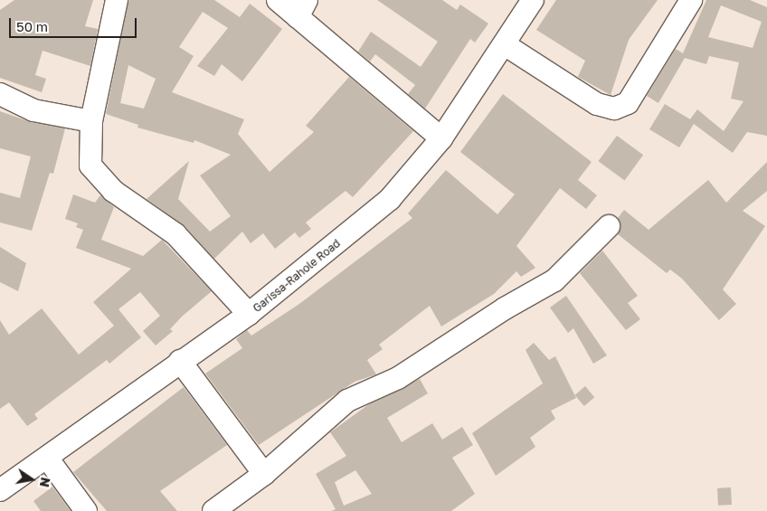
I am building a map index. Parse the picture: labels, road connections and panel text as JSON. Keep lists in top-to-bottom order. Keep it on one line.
{"streets":{"street":["Garissa-Rahole Road"]},"scale_bar":"50 m","north":"right"}
